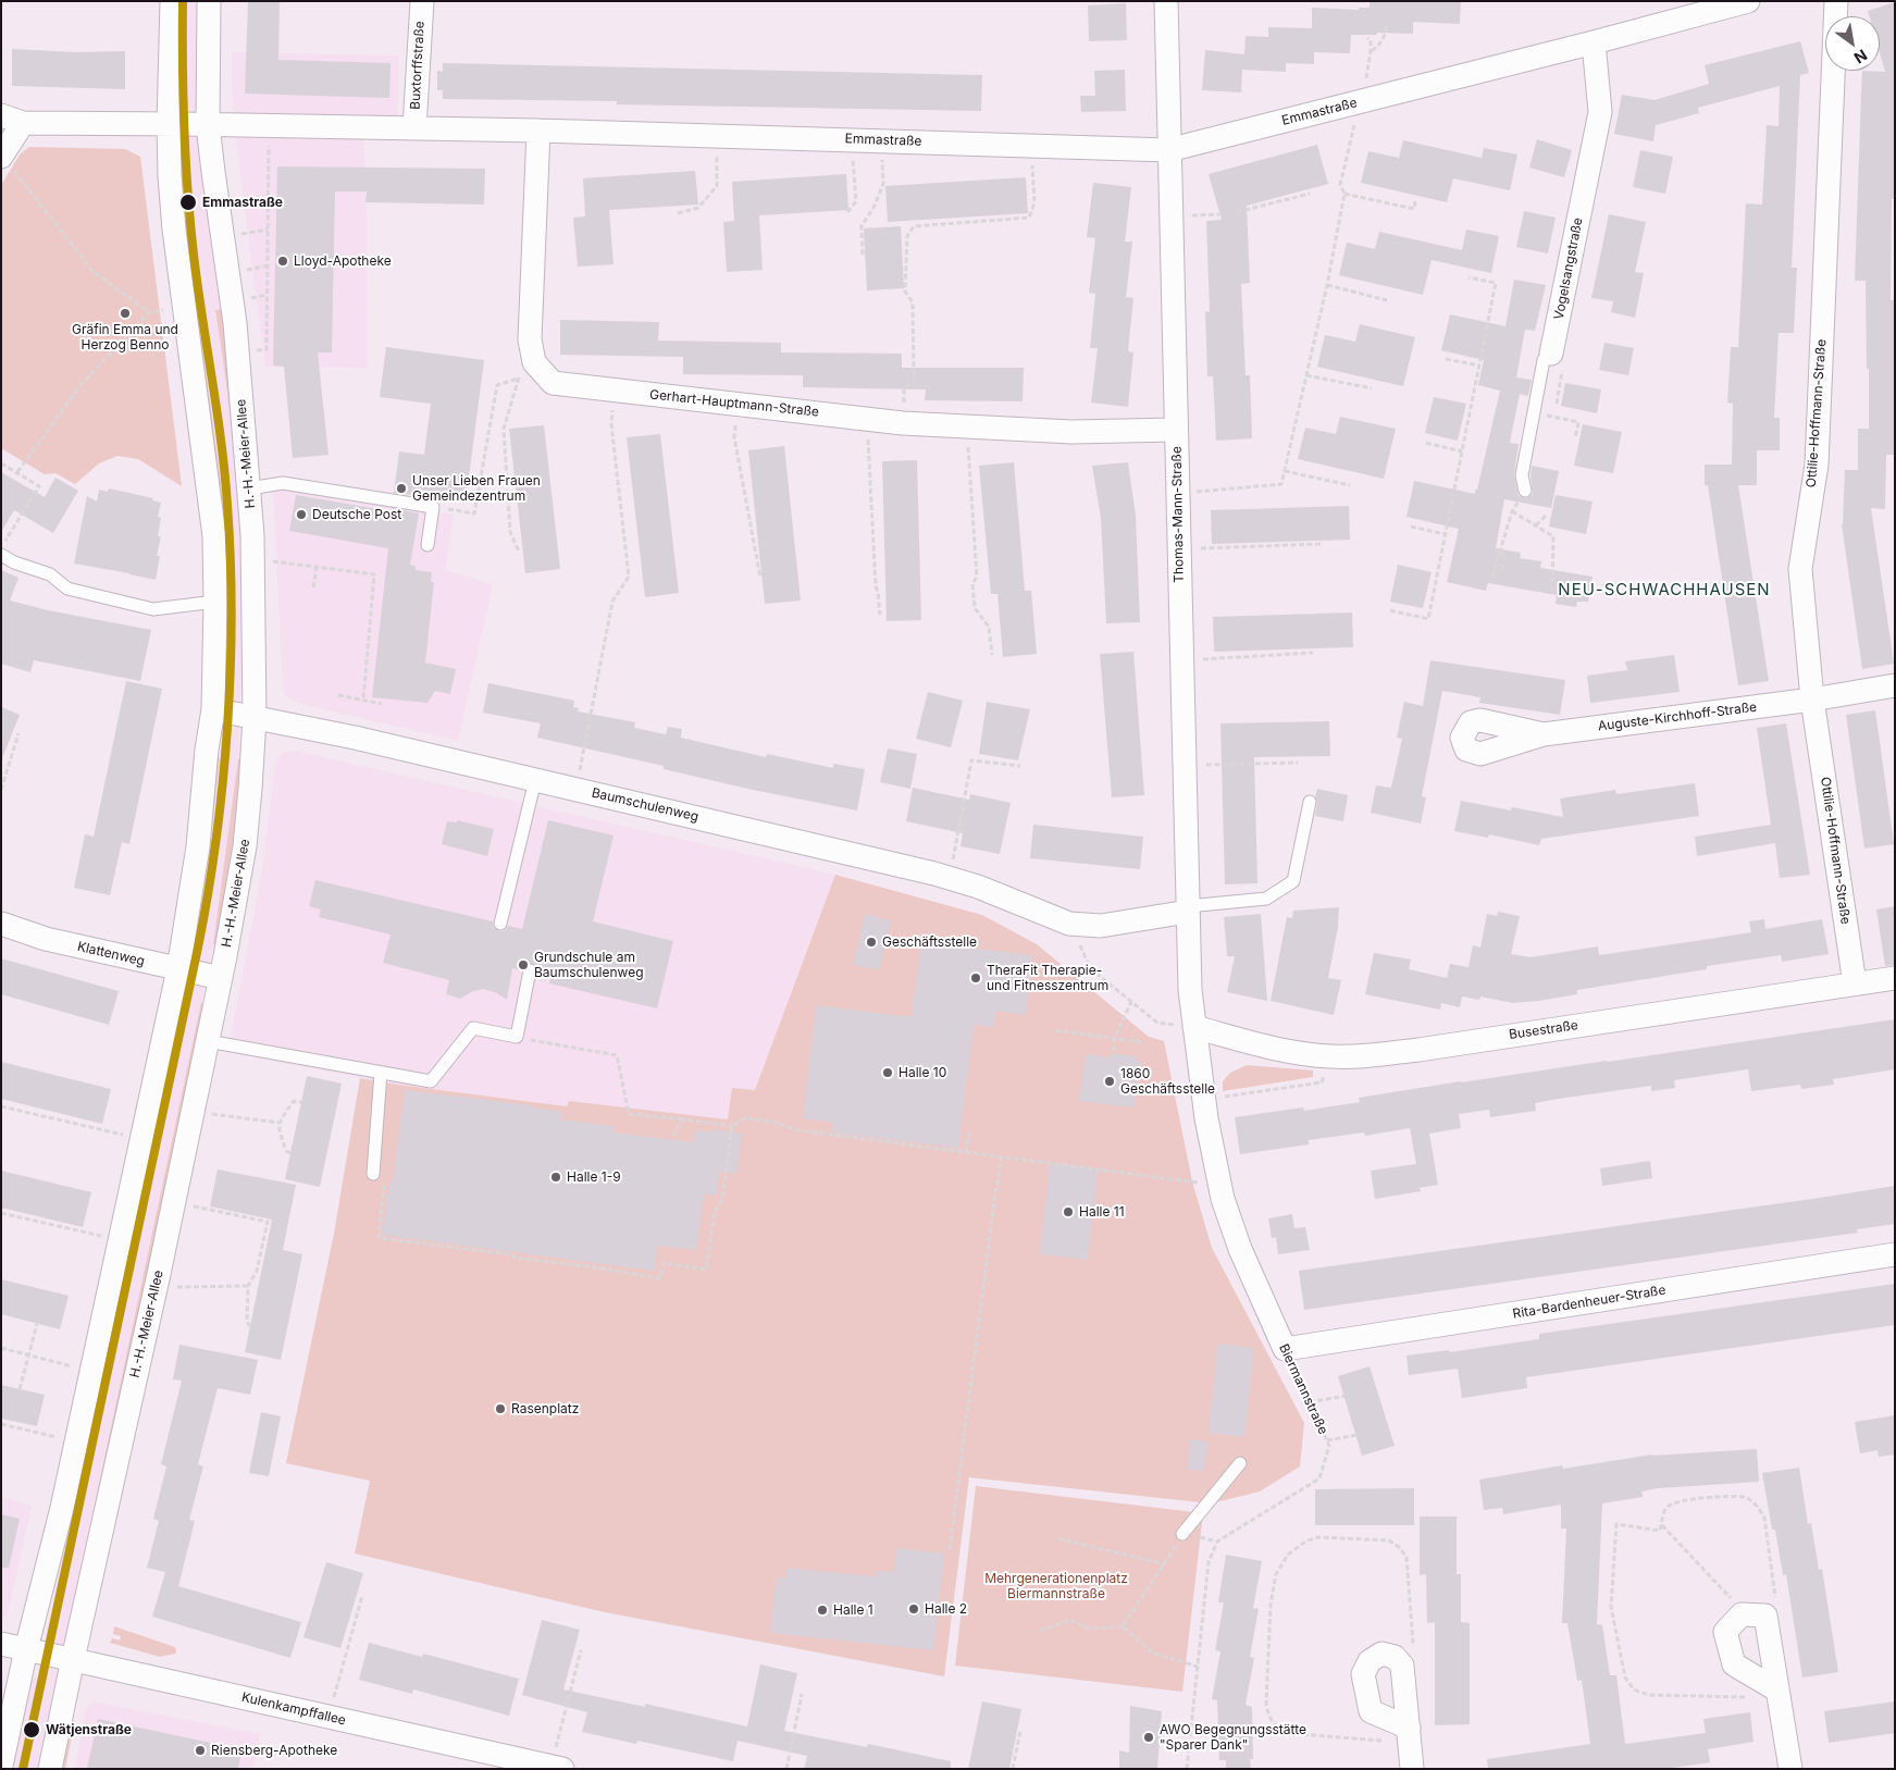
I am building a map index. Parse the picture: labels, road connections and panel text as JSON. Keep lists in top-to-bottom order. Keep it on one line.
{"streets":{"street":["Buxtorffstraße","Emmastraße","Vogelsangstraße","Gerhart-Hauptmann-Straße","Ottilie-Hoffmann-Straße","H.-H.-Meier-Allee","Thomas-Mann-Straße","Auguste-Kirchhoff-Straße","Baumschulenweg","Klattenweg","Busestraße","Rita-Bardenheuer-Straße","Biermannstraße","Kulenkampffallee"]},"crossings":[["Buxtorffstraße","Emmastraße"],["Emmastraße","Vogelsangstraße"],["Emmastraße","Gerhart-Hauptmann-Straße"],["Emmastraße","H.-H.-Meier-Allee"],["Emmastraße","Thomas-Mann-Straße"],["Gerhart-Hauptmann-Straße","Thomas-Mann-Straße"],["Ottilie-Hoffmann-Straße","Auguste-Kirchhoff-Straße"],["Ottilie-Hoffmann-Straße","Busestraße"],["H.-H.-Meier-Allee","Baumschulenweg"],["H.-H.-Meier-Allee","Klattenweg"],["H.-H.-Meier-Allee","Kulenkampffallee"],["Thomas-Mann-Straße","Baumschulenweg"],["Thomas-Mann-Straße","Busestraße"],["Thomas-Mann-Straße","Biermannstraße"],["Busestraße","Biermannstraße"],["Rita-Bardenheuer-Straße","Biermannstraße"]],"districts":["NEU-SCHWACHHAUSEN"],"parks":["Mehrgenerationenplatz Biermannstraße"],"places":["Emmastraße","Lloyd-Apotheke","Gräfin Emma und Herzog Benno","Unser Lieben Frauen Gemeindezentrum","Deutsche Post","Geschäftsstelle","Grundschule am Baumschulenweg","TheraFit Therapie- und Fitnesszentrum","Halle 10","1860 Geschäftsstelle","Halle 1-9","Halle 11","Rasenplatz","Halle 2","Halle 1","Wätjenstraße","AWO Begegnungsstätte \"Sparer Dank\"","Riensberg-Apotheke"],"north":"bottom right"}
